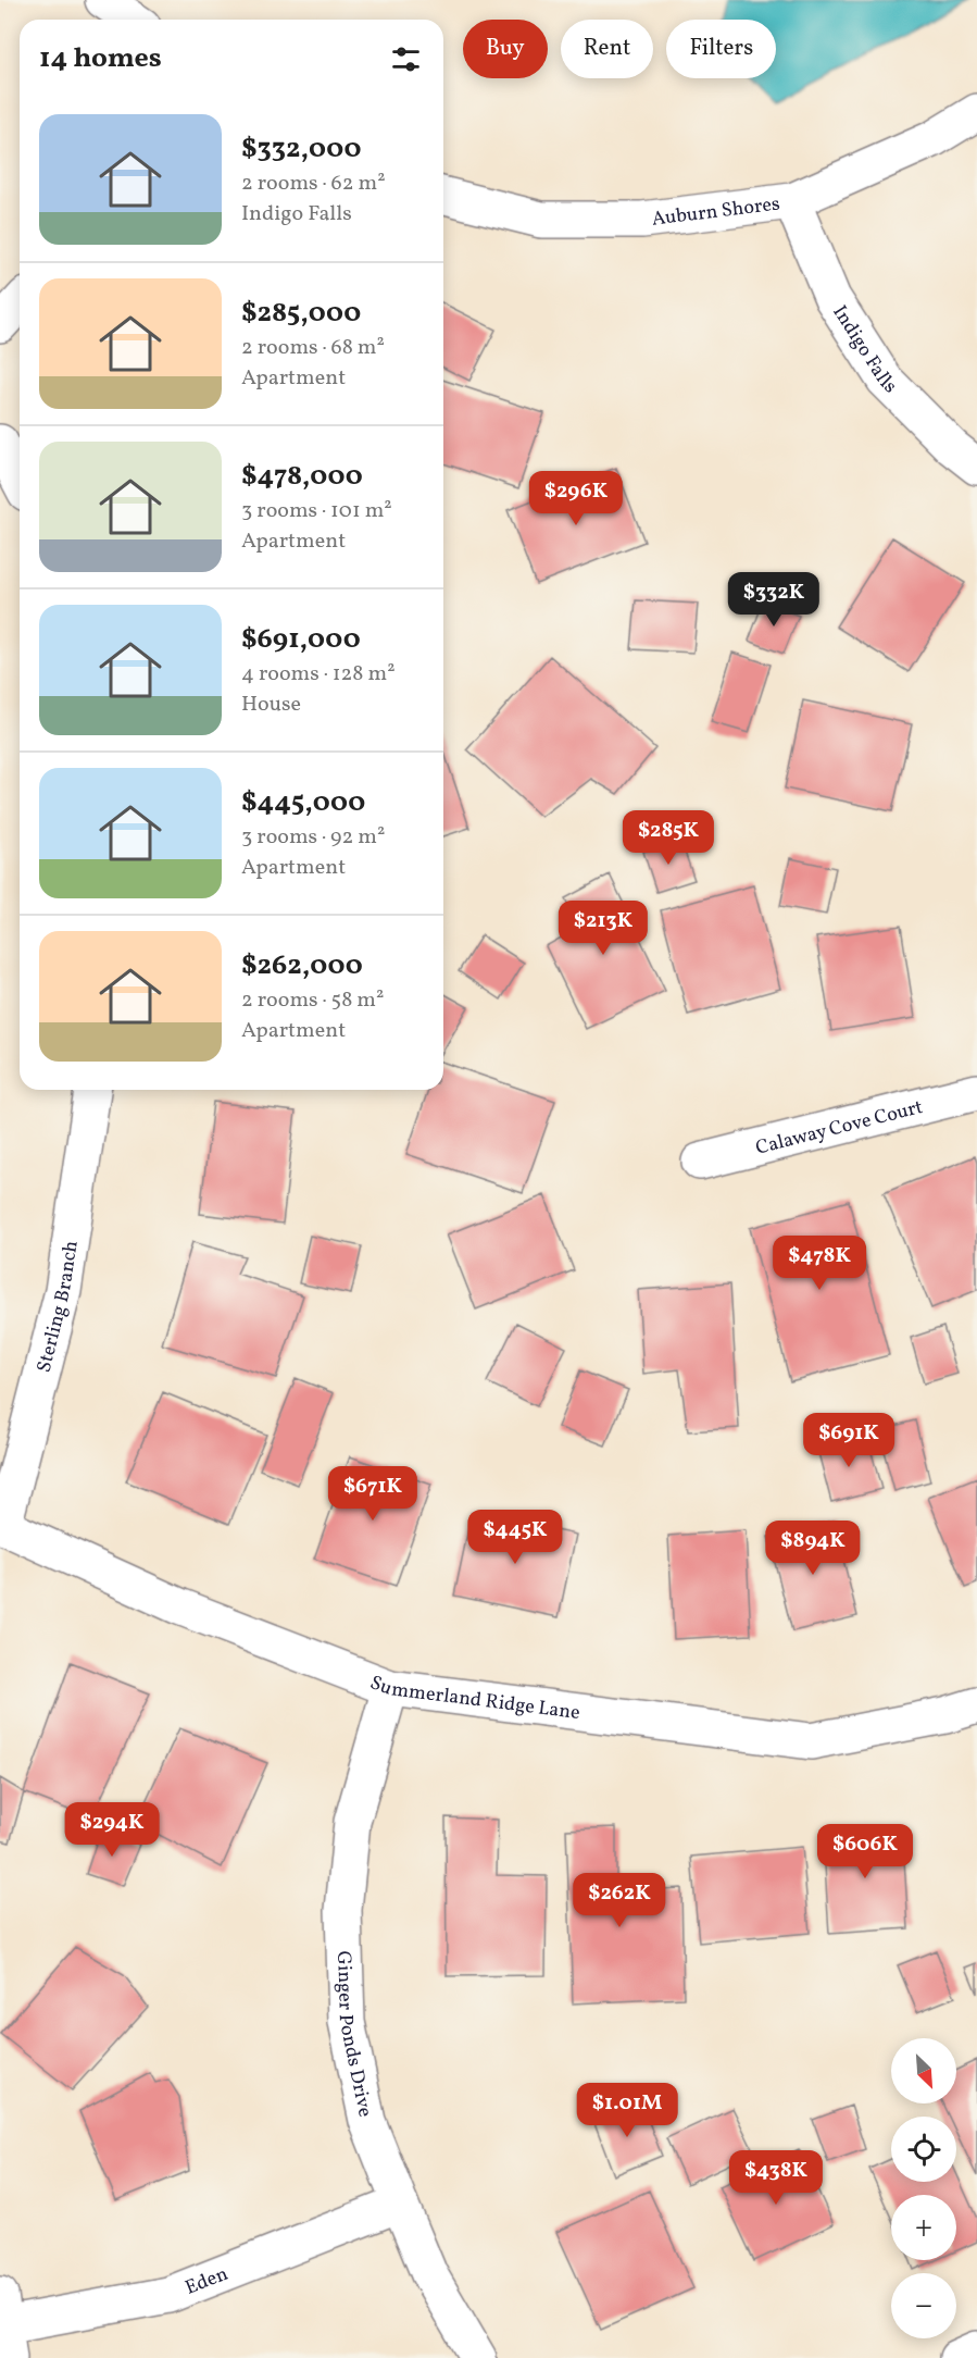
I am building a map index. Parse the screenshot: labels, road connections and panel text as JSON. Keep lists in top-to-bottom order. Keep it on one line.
{"streets":{"street":["Auburn Shores","Indigo Falls","Calaway Cove Court","Sterling Branch","Summerland Ridge Lane","Ginger Ponds Drive","Eden"]},"crossings":[["Auburn Shores","Indigo Falls"],["Sterling Branch","Summerland Ridge Lane"],["Summerland Ridge Lane","Ginger Ponds Drive"],["Ginger Ponds Drive","Eden"]],"north":"bottom right","page":{"chip":["Buy","Rent","Filters"],"heading":"14 homes","list":[{"name":"$332,000","note":"2 rooms · 62 m² · Indigo Falls"},{"name":"$285,000","note":"2 rooms · 68 m² · Apartment"},{"name":"$478,000","note":"3 rooms · 101 m² · Apartment"},{"name":"$691,000","note":"4 rooms · 128 m² · House"},{"name":"$445,000","note":"3 rooms · 92 m² · Apartment"},{"name":"$262,000","note":"2 rooms · 58 m² · Apartment"}],"price":["$296K","$332K","$285K","$213K","$478K","$691K","$671K","$445K","$894K","$294K","$606K","$262K","$1.01M","$438K"],"map_buttons":["+","−"]}}
